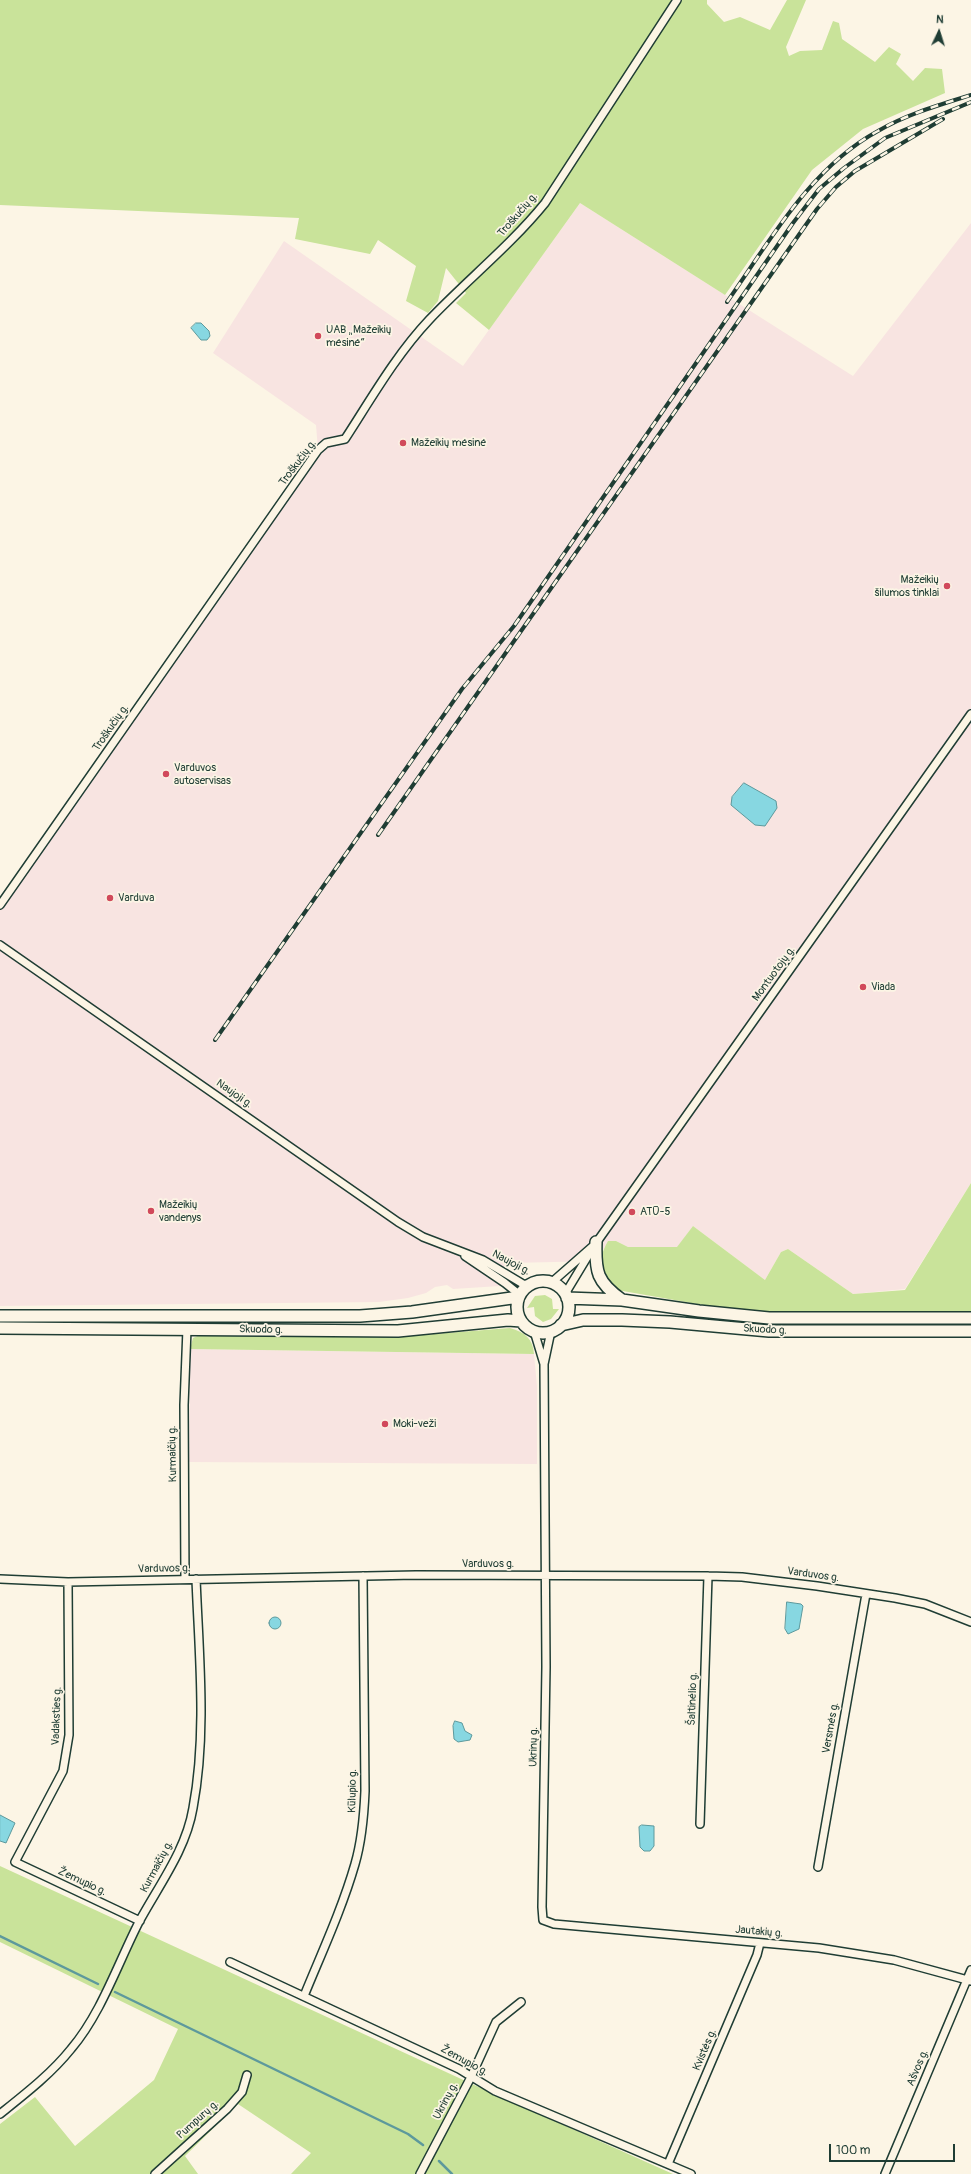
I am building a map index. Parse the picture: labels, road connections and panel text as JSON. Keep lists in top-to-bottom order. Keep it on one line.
{"streets":{"main road":["Skuodo g."],"street":["Troškučių g.","Montuotojų g.","Naujoji g.","Kurmaičių g.","Varduvos g.","Šaltinėlio g.","Vadaksties g.","Versmės g.","Ukrinų g.","Kūlupio g.","Žemupio g.","Jautakių g.","Kvistės g.","Ašvos g.","Pumpurų g."]},"crossings":[["Montuotojų g.","Naujoji g."],["Montuotojų g.","Skuodo g."],["Naujoji g.","Skuodo g."],["Skuodo g.","Kurmaičių g."],["Kurmaičių g.","Varduvos g."],["Kurmaičių g.","Žemupio g."],["Varduvos g.","Šaltinėlio g."],["Varduvos g.","Vadaksties g."],["Varduvos g.","Versmės g."],["Varduvos g.","Ukrinų g."],["Varduvos g.","Kūlupio g."],["Vadaksties g.","Žemupio g."],["Ukrinų g.","Žemupio g."],["Ukrinų g.","Jautakių g."],["Kūlupio g.","Žemupio g."],["Žemupio g.","Kvistės g."],["Jautakių g.","Kvistės g."],["Jautakių g.","Ašvos g."]],"places":["UAB „Mažeikių mėsinė“","Mažeikių mėsinė","Mažeikių šilumos tinklai","Varduvos autoservisas","Varduva","Viada","Mažeikių vandenys","ATŪ-5","Moki-veži"],"scale_bar":"100 m","north":"top"}
